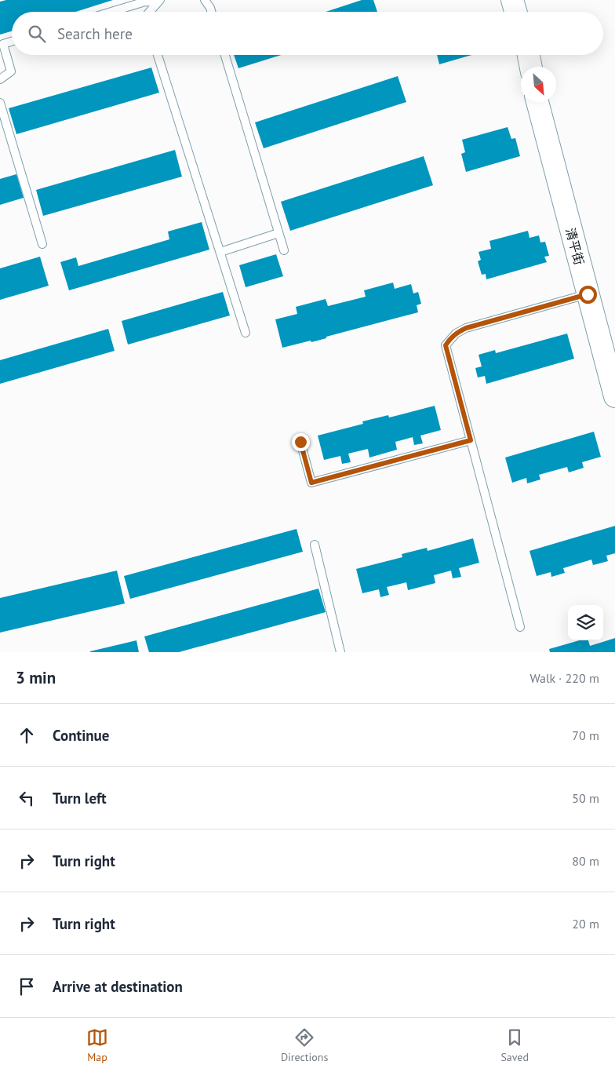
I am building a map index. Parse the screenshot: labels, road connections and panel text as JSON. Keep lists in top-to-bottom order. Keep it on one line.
{"streets":{"street":["清平街"]},"north":"bottom right","page":{"search":"Search here","heading":["3 min","Walk · 220 m"],"list":[["Continue","70 m"],["Turn left","50 m"],["Turn right","80 m"],["Turn right","20 m"],"Arrive at destination"],"nav":["Map","Directions","Saved"]}}
